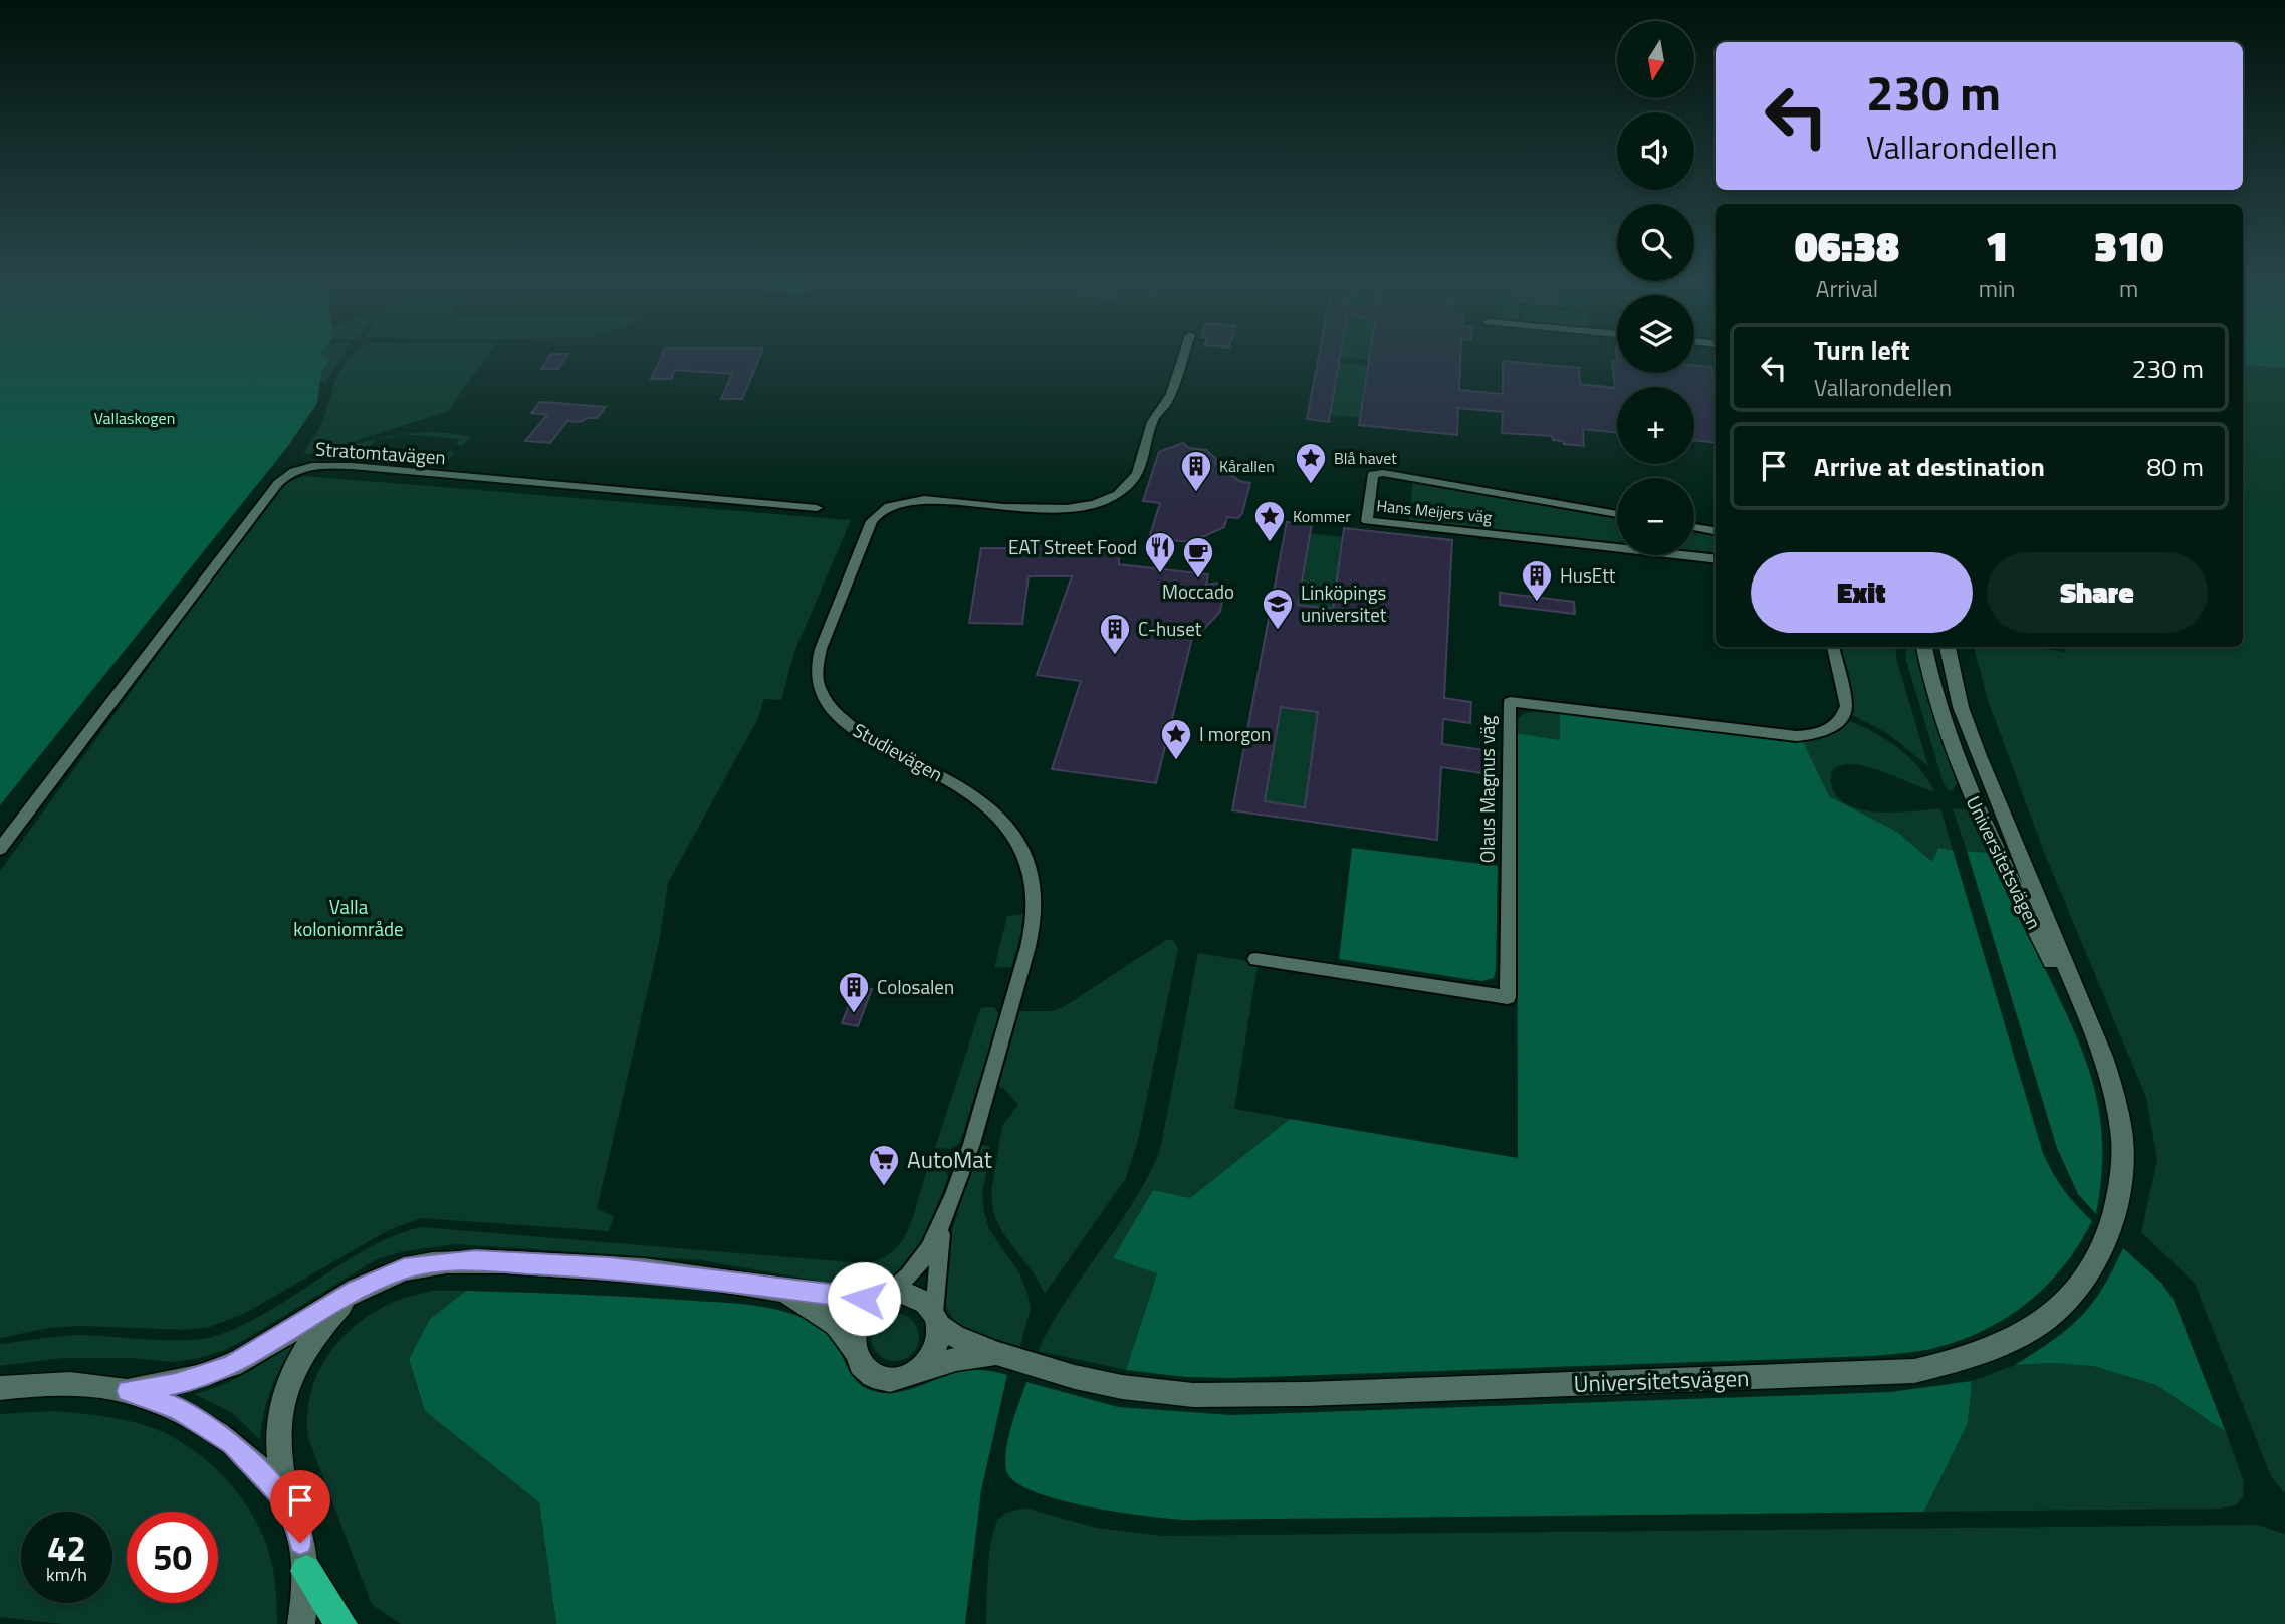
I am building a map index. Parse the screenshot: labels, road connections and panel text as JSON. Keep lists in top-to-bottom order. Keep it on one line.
{"streets":{"main road":["Universitetsvägen"],"street":["Stratomtavägen","Hans Meijers väg","Studievägen","Olaus Magnus väg"]},"crossings":[["Studievägen","Universitetsvägen"]],"parks":["Vallaskogen","Valla koloniområde"],"places":{"place":["Blå havet","Kommer","I morgon"],"building":["Kårallen","HusEtt","C-huset","Colosalen"],"restaurant":["EAT Street Food"],"cafe":["Moccado"],"school or university":["Linköpings universitet"],"supermarket":["AutoMat"]},"north":"bottom","page":{"map_buttons":["+","−"],"turn":["230 m","Vallarondellen"],"eta":["06:38","Arrival","1","min","310","m"],"list":[{"name":"Turn left","note":"Vallarondellen","value":"230 m"},{"name":"Arrive at destination","value":"80 m"}],"buttons":["Exit","Share"],"speed":"42 km/h","limit":"50"}}
